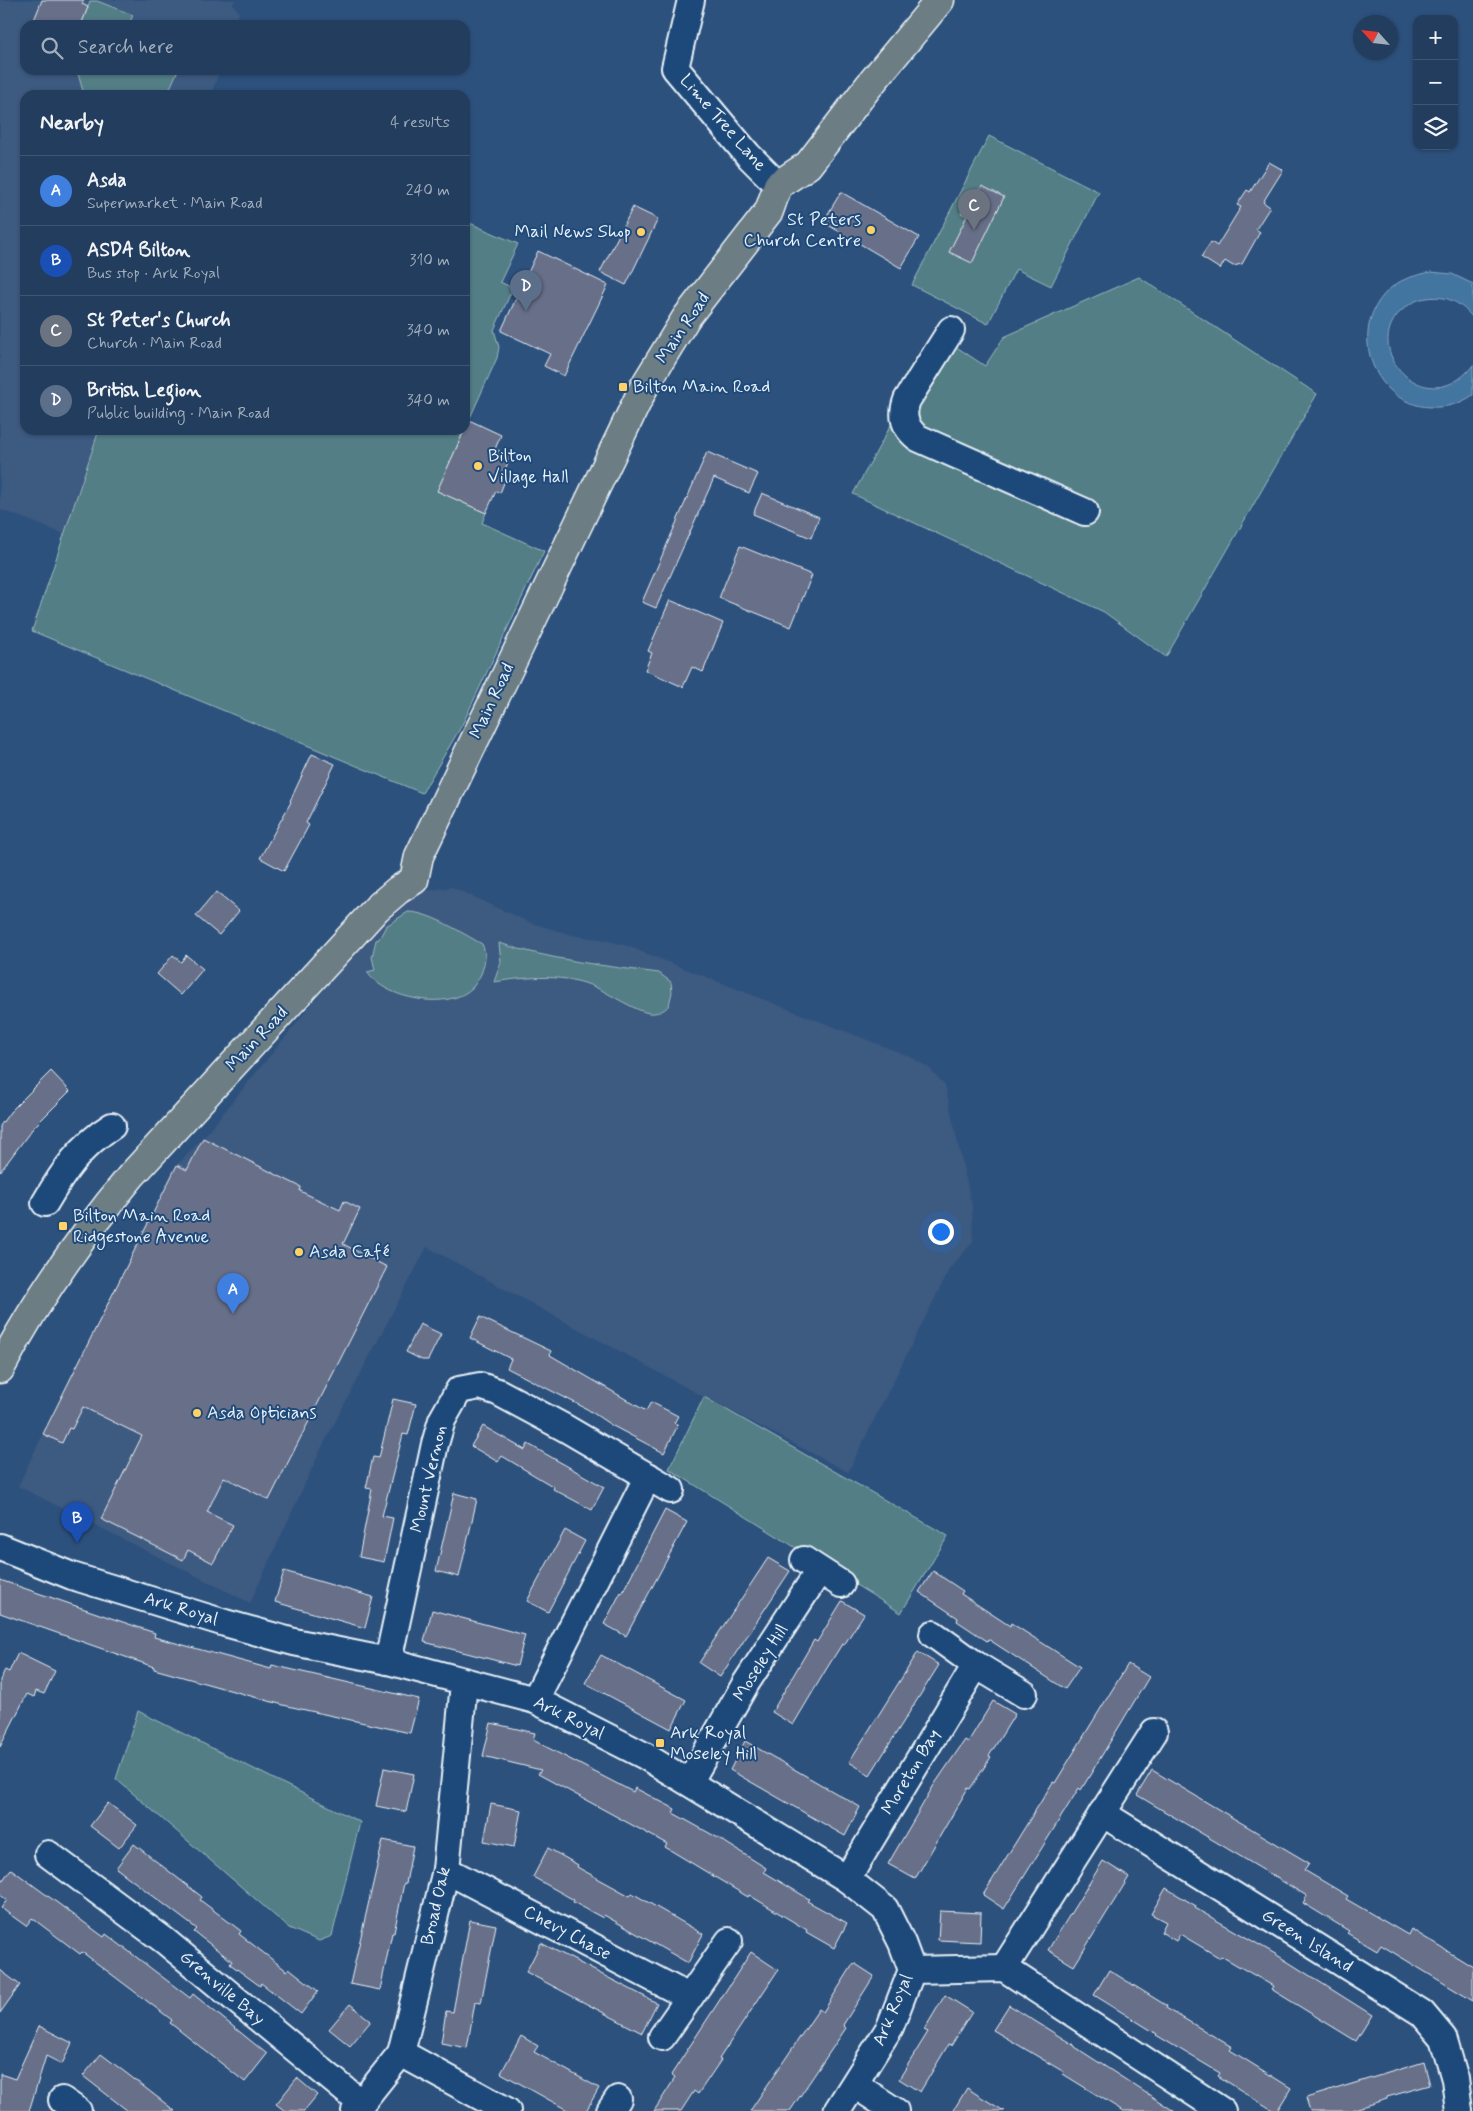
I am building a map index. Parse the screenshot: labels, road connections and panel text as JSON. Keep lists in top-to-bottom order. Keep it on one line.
{"streets":{"main road":["Main Road"],"street":["Lime Tree Lane","Mount Vernon","Ark Royal","Moseley Hill","Moreton Bay","Broad Oak","Chevy Chase","Green Island","Grenville Bay"]},"crossings":[["Lime Tree Lane","Main Road"],["Mount Vernon","Ark Royal"],["Ark Royal","Moseley Hill"],["Ark Royal","Moreton Bay"],["Ark Royal","Broad Oak"],["Broad Oak","Chevy Chase"],["Broad Oak","Grenville Bay"]],"places":{"other":["St Peters Church Centre","Mail News Shop","Bilton Village Hall","Asda Café","Asda Opticians"],"transit":["Bilton Main Road","Bilton Main Road Ridgestone Avenue","Ark Royal Moseley Hill"]},"north":"top left","page":{"map_buttons":["+","−"],"search":"Search here","heading":["Nearby","4 results"],"list":[{"mark":"A","name":"Asda","note":"Supermarket · Main Road","value":"240 m"},{"mark":"B","name":"ASDA Bilton","note":"Bus stop · Ark Royal","value":"310 m"},{"mark":"C","name":"St Peter's Church","note":"Church · Main Road","value":"340 m"},{"mark":"D","name":"British Legion","note":"Public building · Main Road","value":"340 m"}],"pins":["C","D","A","B"]}}
